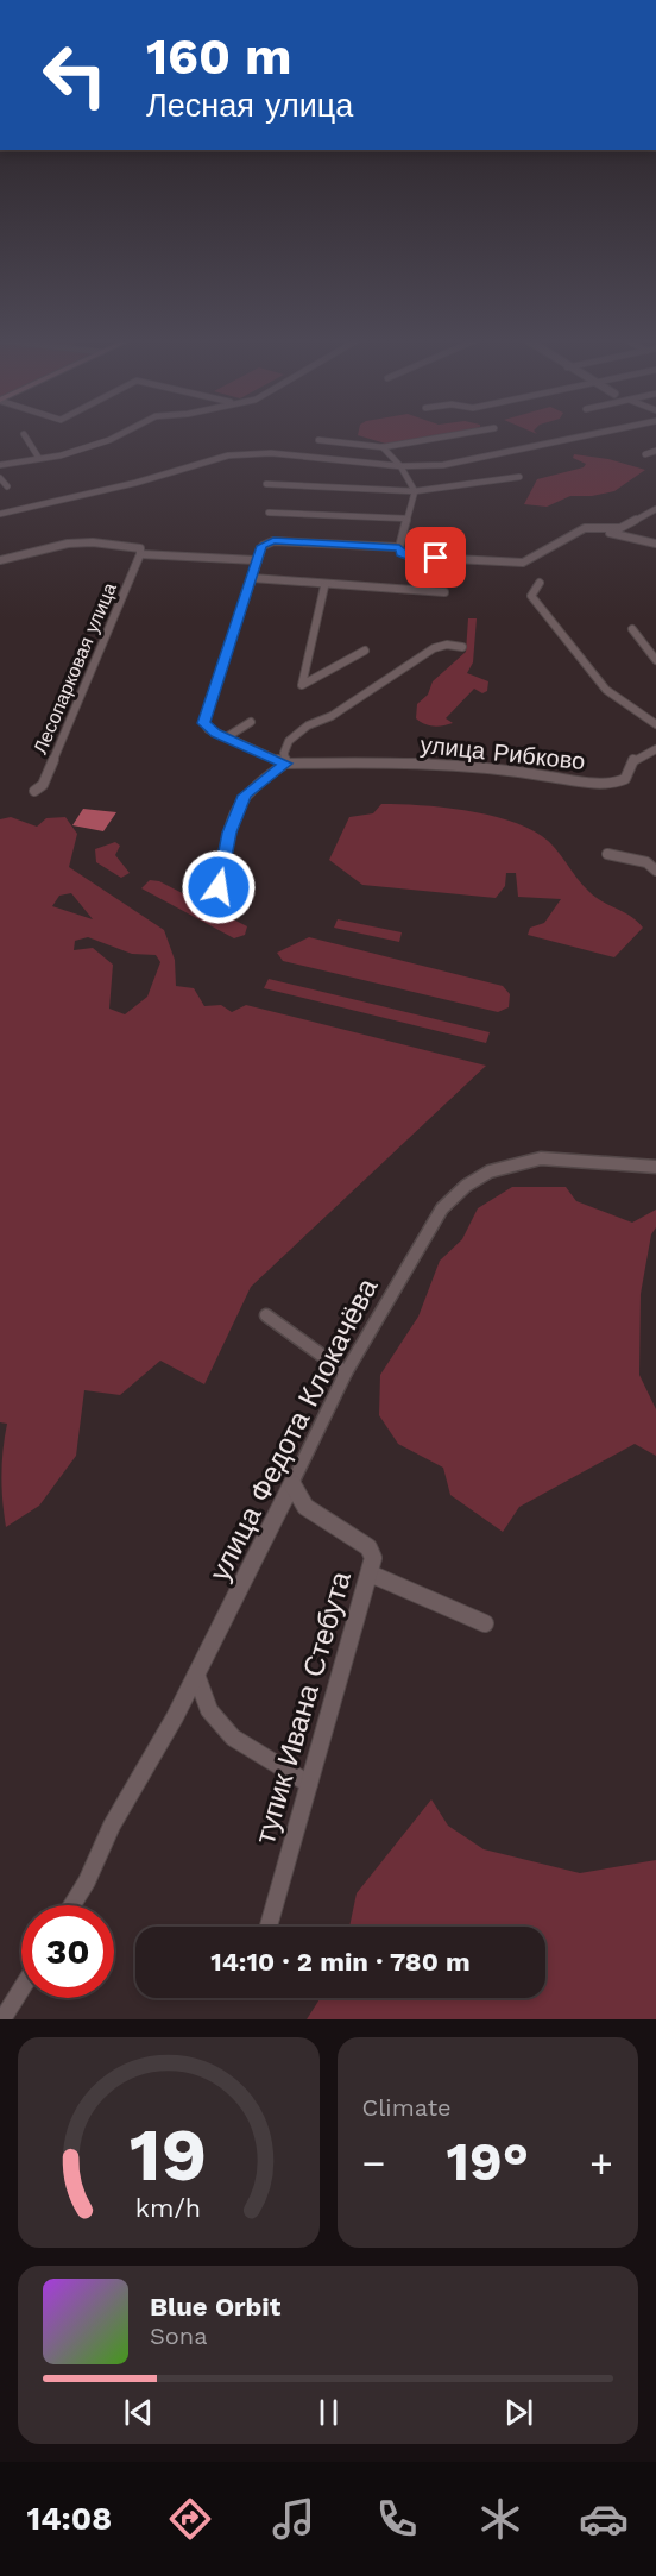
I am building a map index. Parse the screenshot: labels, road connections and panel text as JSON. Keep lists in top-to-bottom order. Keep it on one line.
{"streets":{"street":["Лесопарковая улица","улица Рибково","улица Федота Клокачёва","тупик Ивана Стебута"]},"crossings":[["улица Федота Клокачёва","тупик Ивана Стебута"]],"page":{"turn":["160 m","Лесная улица"],"limit":"30","trip":"14:10 · 2 min · 780 m","tile":"Climate","heat":["−","19°","+"],"song":["Blue Orbit","Sona"],"tabs":"14:08","gauge":["19","km/h"]}}
